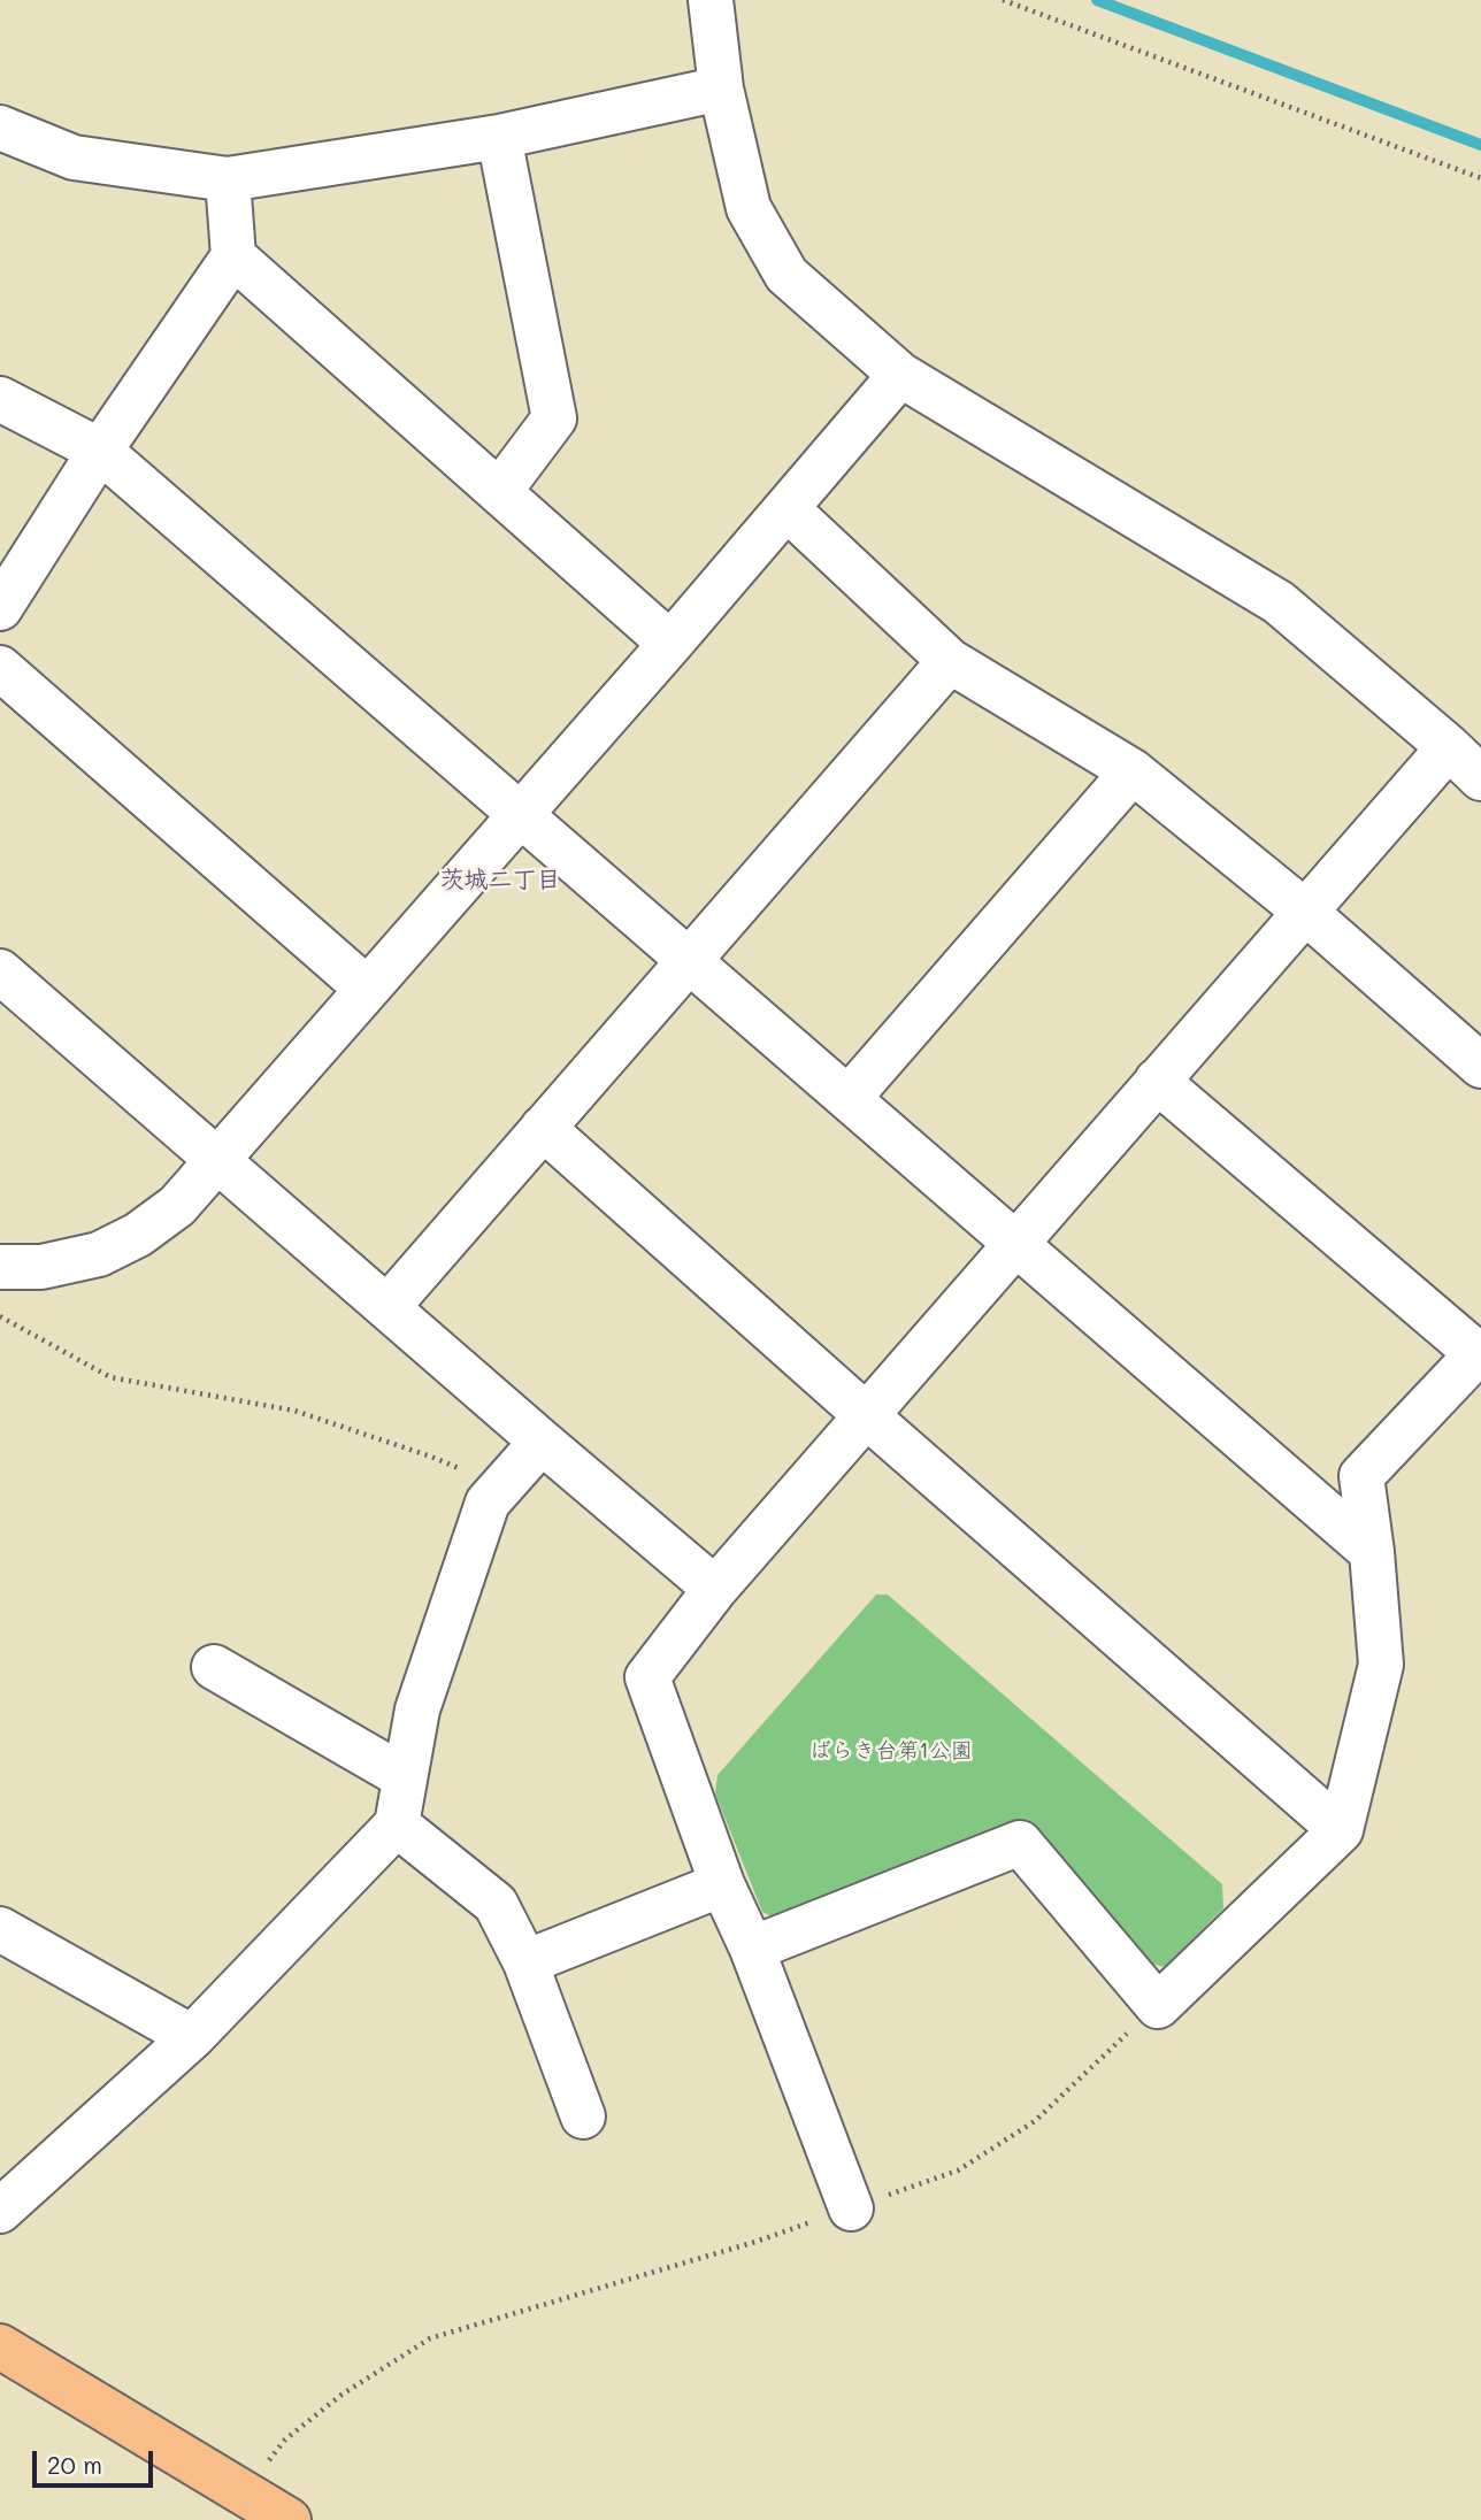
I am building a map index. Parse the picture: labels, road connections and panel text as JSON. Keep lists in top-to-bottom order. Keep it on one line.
{"districts":["茨城二丁目"],"parks":["ばらき台第1公園"],"scale_bar":"20 m"}
